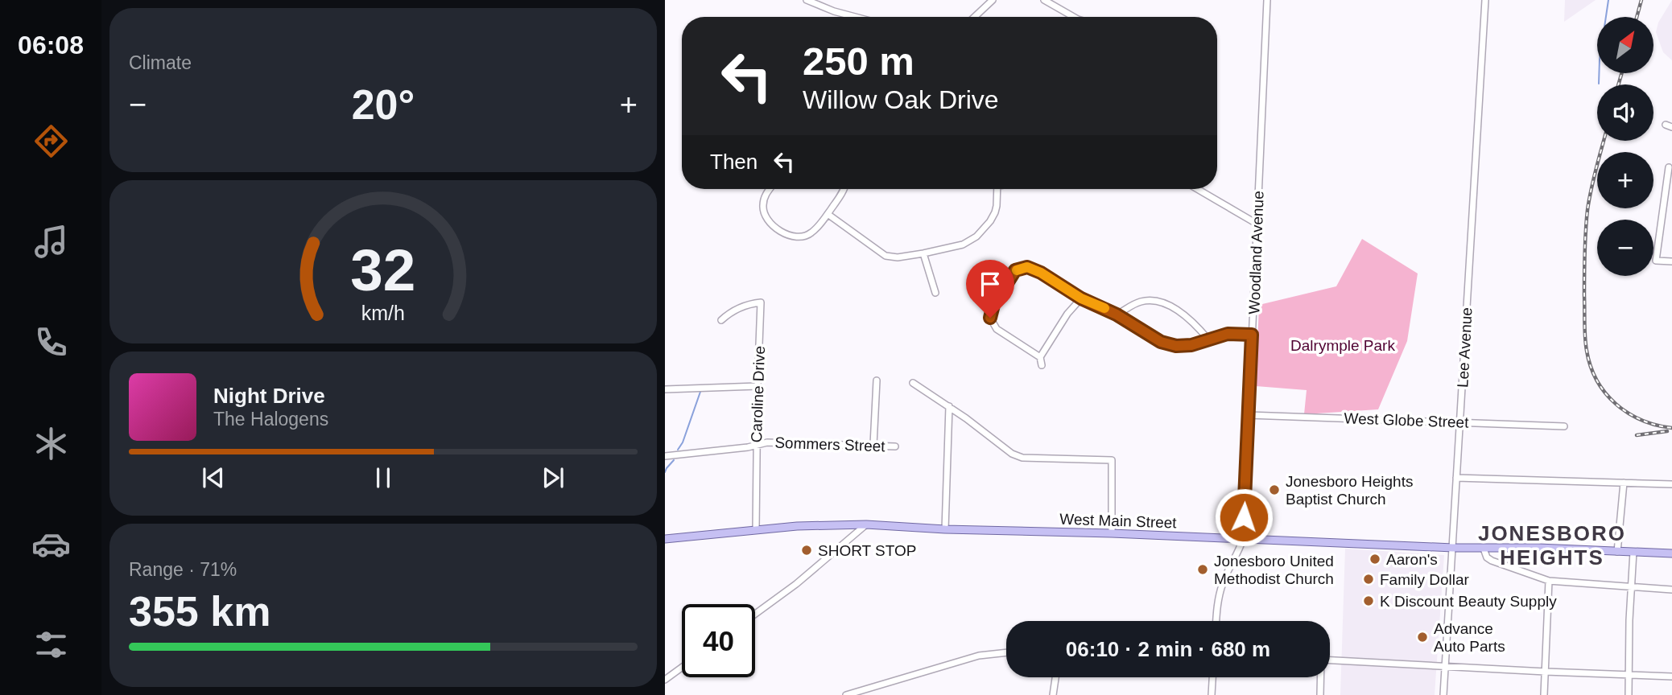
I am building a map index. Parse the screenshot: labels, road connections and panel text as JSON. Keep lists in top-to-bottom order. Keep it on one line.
{"streets":{"main road":["West Main Street"],"street":["Woodland Avenue","Lee Avenue","Caroline Drive","West Globe Street","Sommers Street"]},"crossings":[["Woodland Avenue","West Globe Street"],["Woodland Avenue","West Main Street"],["Lee Avenue","West Globe Street"],["Lee Avenue","West Main Street"],["Caroline Drive","Sommers Street"],["Caroline Drive","West Main Street"]],"districts":["JONESBORO HEIGHTS"],"parks":["Dalrymple Park"],"places":["Jonesboro Heights Baptist Church","SHORT STOP","Aaron's","Jonesboro United Methodist Church","Family Dollar","K Discount Beauty Supply","Advance Auto Parts"],"north":"top right","page":{"tabs":"06:08","tile":["Climate",["Range · 71%","355 km"]],"map_buttons":["+","−"],"turn":["250 m","Willow Oak Drive"],"heat":["−","20°","+"],"then":"Then","song":["Night Drive","The Halogens"],"limit":"40","trip":"06:10 · 2 min · 680 m","gauge":["32","km/h"]}}
